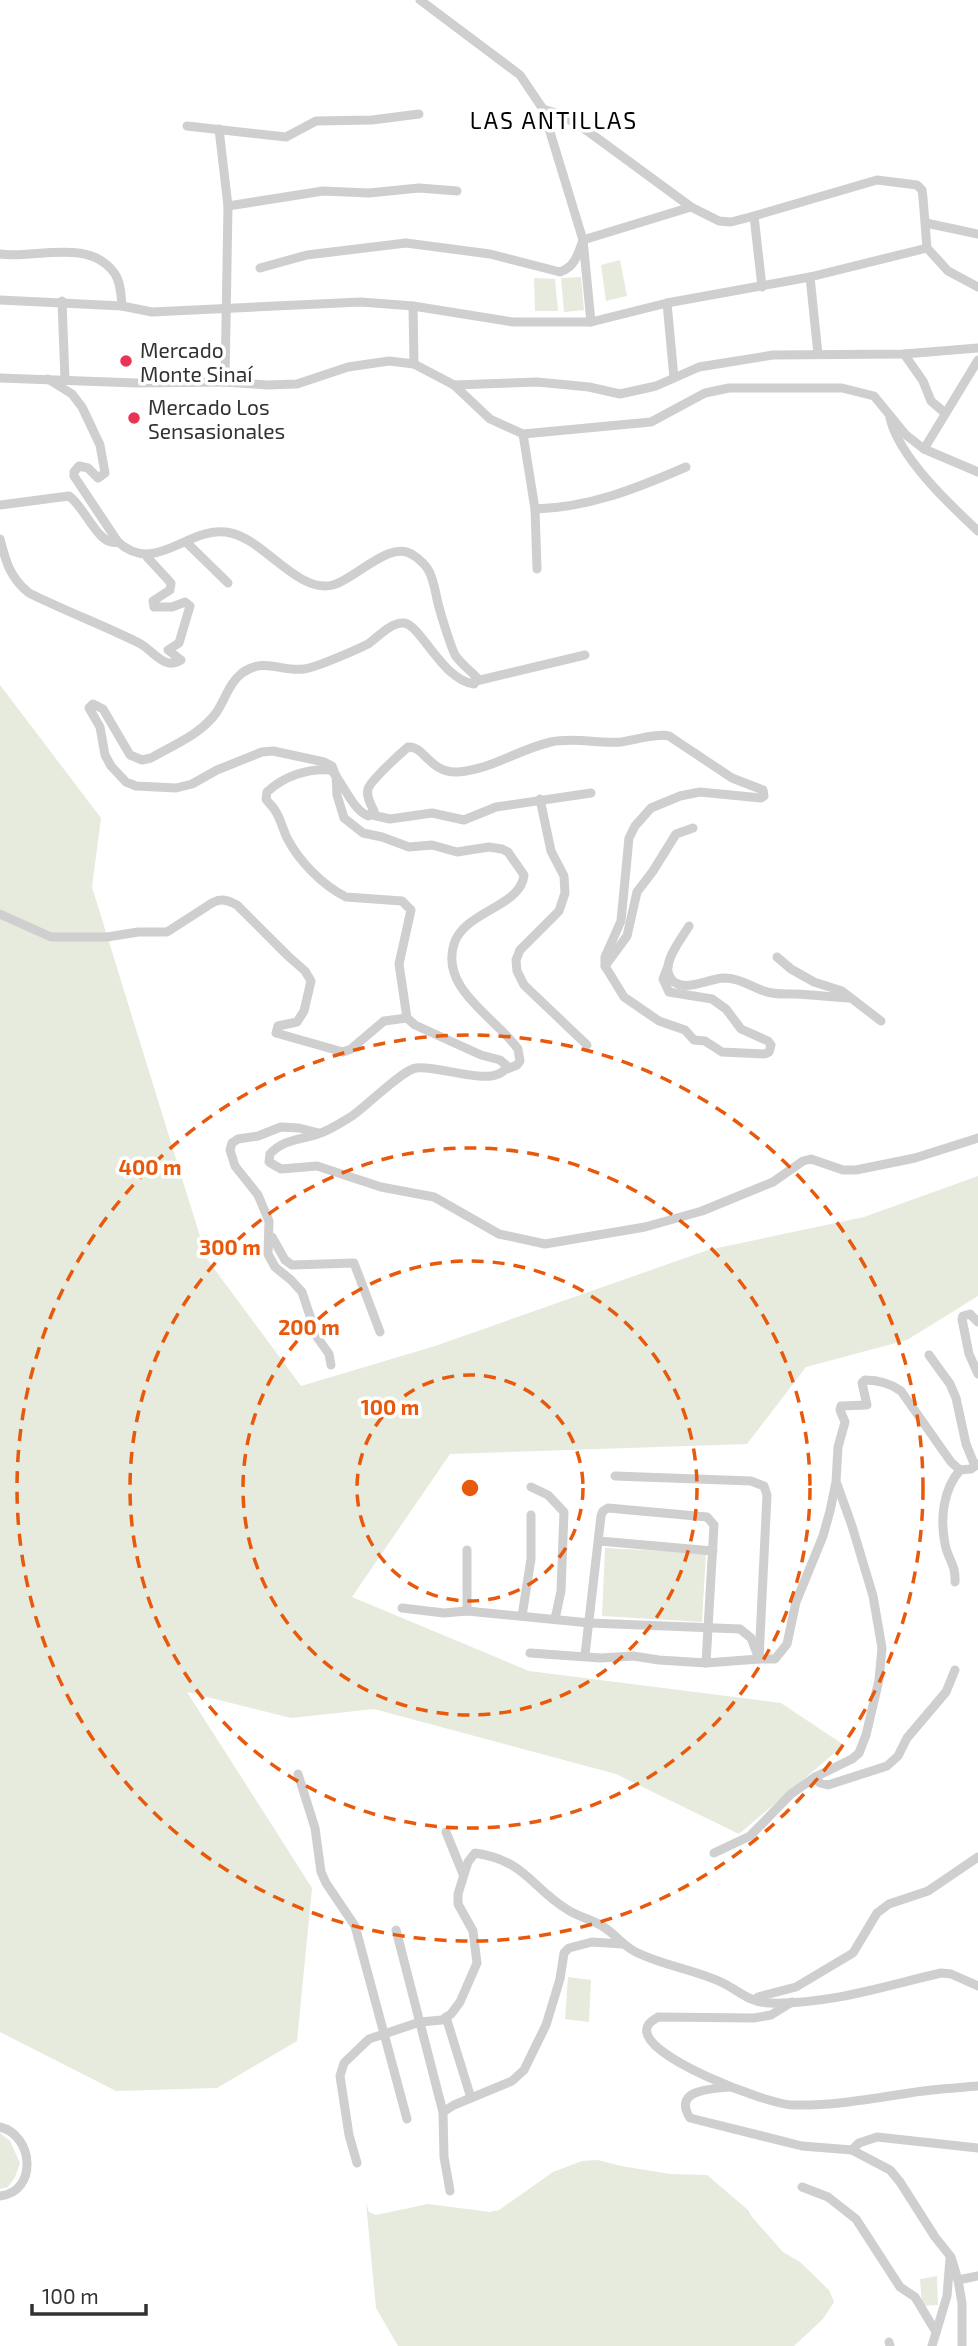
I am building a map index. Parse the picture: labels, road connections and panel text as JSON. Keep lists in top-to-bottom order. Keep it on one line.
{"districts":["LAS ANTILLAS"],"places":["Mercado Monte Sinaí","Mercado Los Sensasionales"],"scale_bar":"100 m","rings":["400 m","300 m","200 m","100 m"]}
